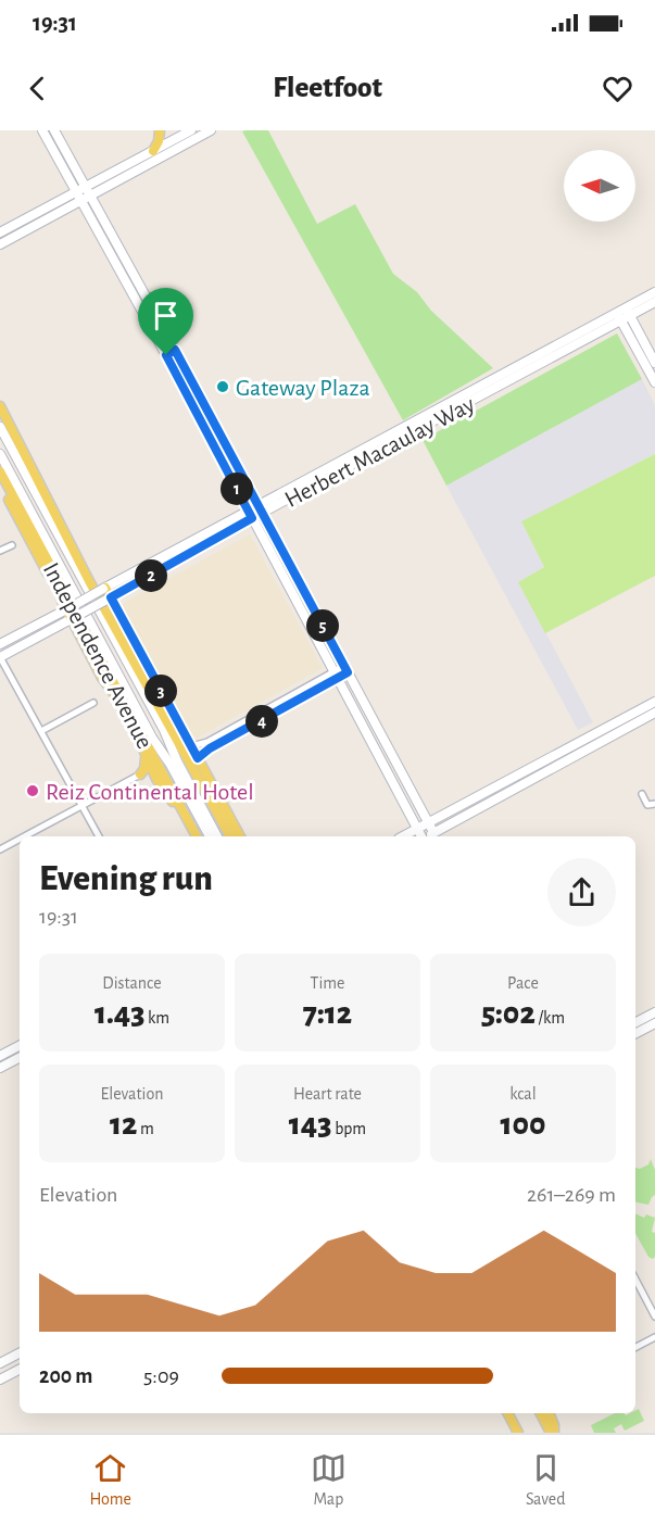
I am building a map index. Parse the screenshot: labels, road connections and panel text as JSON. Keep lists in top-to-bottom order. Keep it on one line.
{"streets":{"main road":["Herbert Macaulay Way","Independence Avenue"]},"places":["Gateway Plaza","Reiz Continental Hotel"],"north":"left","page":{"status":"19:31","header":"Fleetfoot","pins":["1","2","5","3","4"],"heading":["Evening run","19:31"],"stats":[["Distance","1.43 km"],["Time","7:12"],["Pace","5:02 /km"],["Elevation","12 m"],["Heart rate","143 bpm"],["kcal","100"]],"chart":["Elevation","261–269 m"],"list":[{"name":"200 m","note":"5:09"}],"tabs":["Home","Map","Saved"]}}
